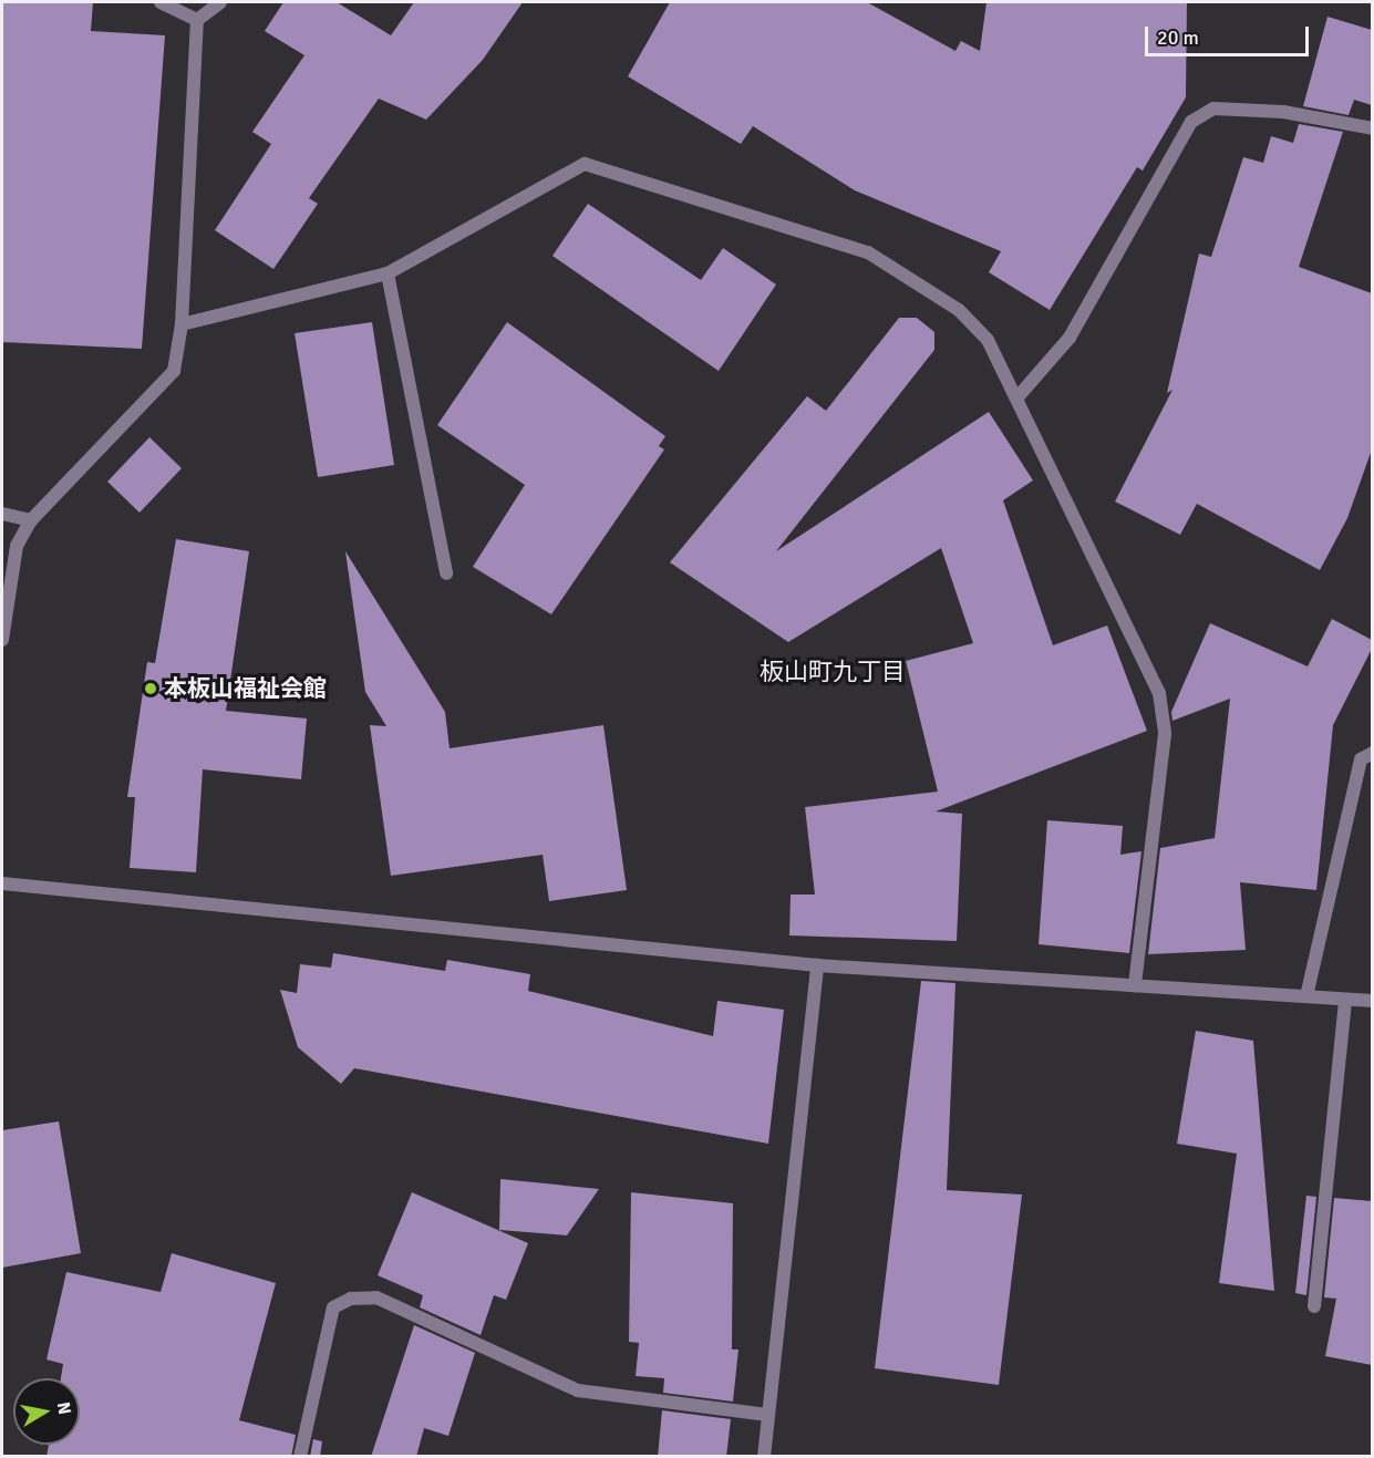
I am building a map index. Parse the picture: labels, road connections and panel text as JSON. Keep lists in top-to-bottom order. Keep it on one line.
{"districts":["板山町九丁目"],"places":["本板山福祉会館"],"scale_bar":"20 m","north":"right"}
